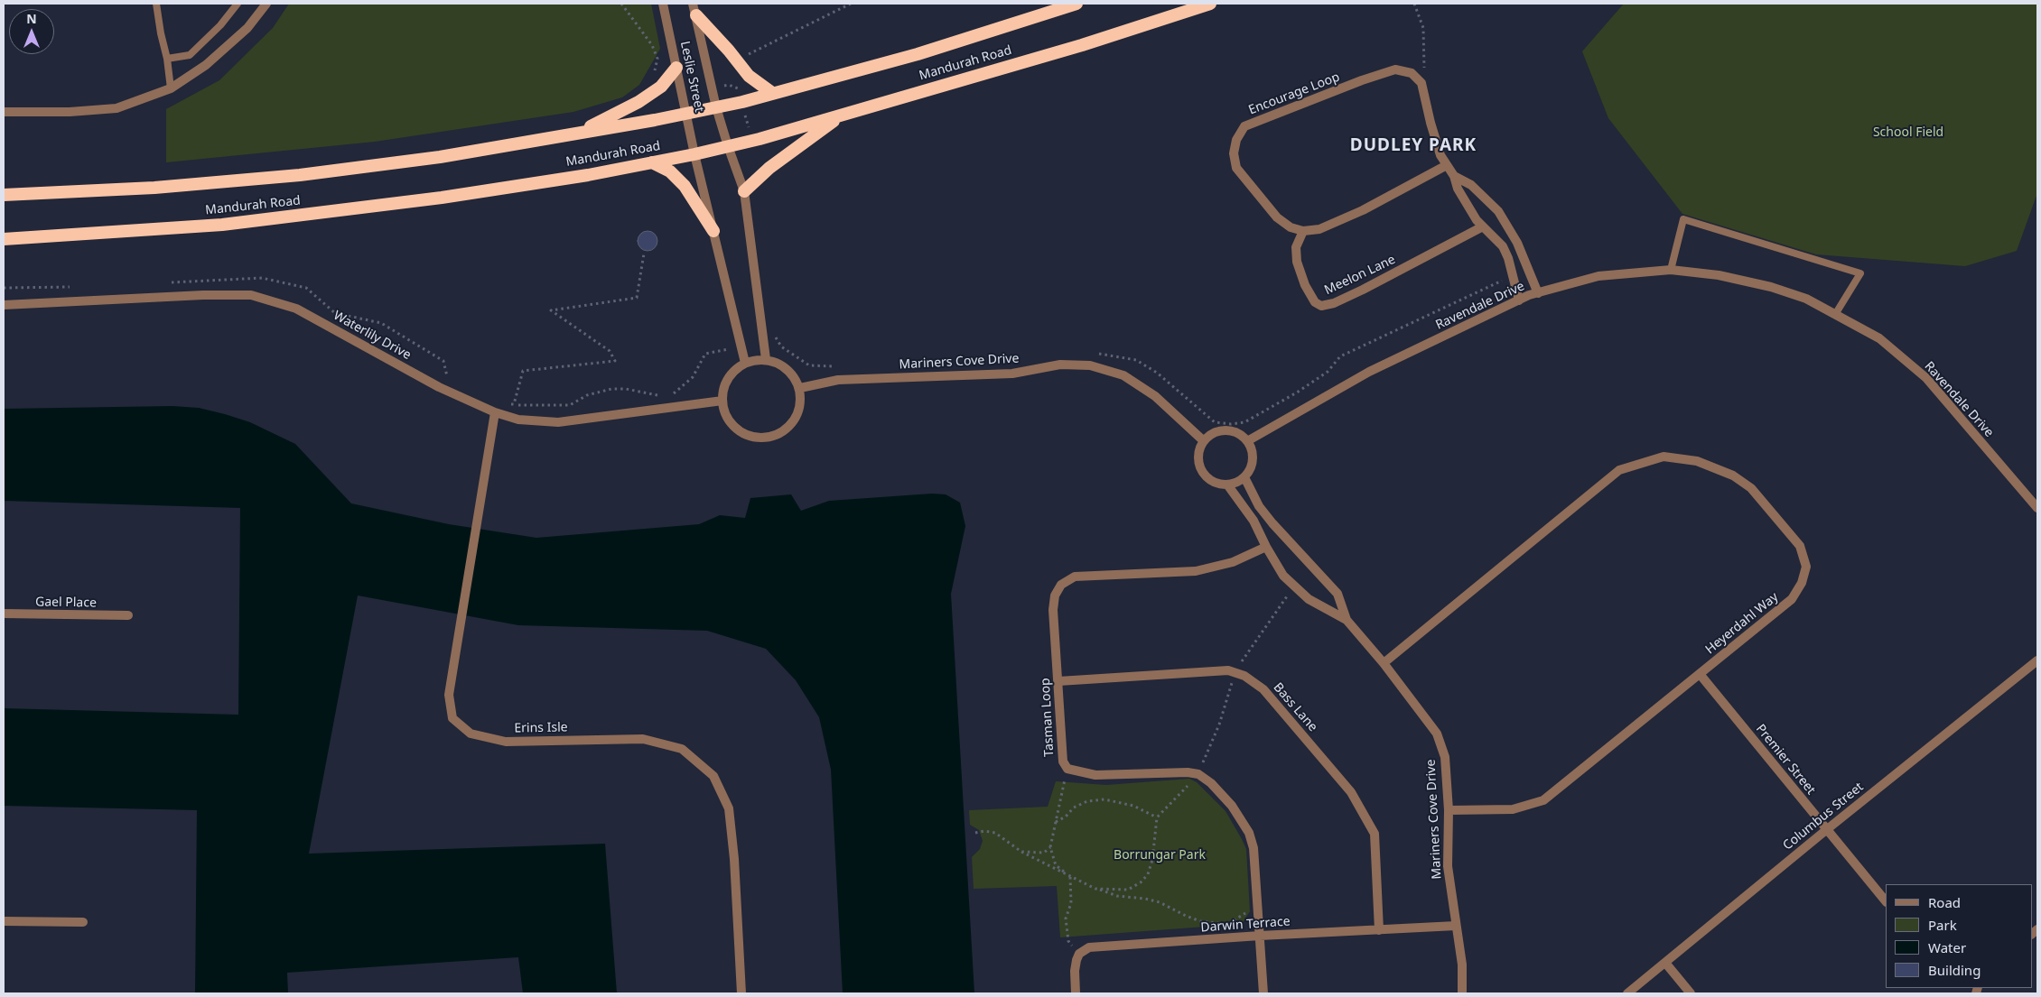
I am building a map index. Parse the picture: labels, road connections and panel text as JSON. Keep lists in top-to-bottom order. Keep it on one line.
{"streets":{"highway":["Mandurah Road"],"street":["Leslie Street","Encourage Loop","Meelon Lane","Ravendale Drive","Waterlily Drive","Mariners Cove Drive","Gael Place","Heyerdahl Way","Bass Lane","Tasman Loop","Erins Isle","Premier Street","Columbus Street","Darwin Terrace"]},"crossings":[["Mandurah Road","Leslie Street"],["Encourage Loop","Meelon Lane"],["Encourage Loop","Ravendale Drive"],["Ravendale Drive","Mariners Cove Drive"],["Waterlily Drive","Mariners Cove Drive"],["Waterlily Drive","Erins Isle"],["Mariners Cove Drive","Heyerdahl Way"],["Mariners Cove Drive","Tasman Loop"],["Mariners Cove Drive","Darwin Terrace"],["Heyerdahl Way","Premier Street"],["Bass Lane","Tasman Loop"],["Bass Lane","Darwin Terrace"],["Tasman Loop","Darwin Terrace"],["Premier Street","Columbus Street"]],"districts":["DUDLEY PARK"],"parks":["School Field","Borrungar Park"],"legend":["Road","Park","Water","Building"],"north":"top"}
